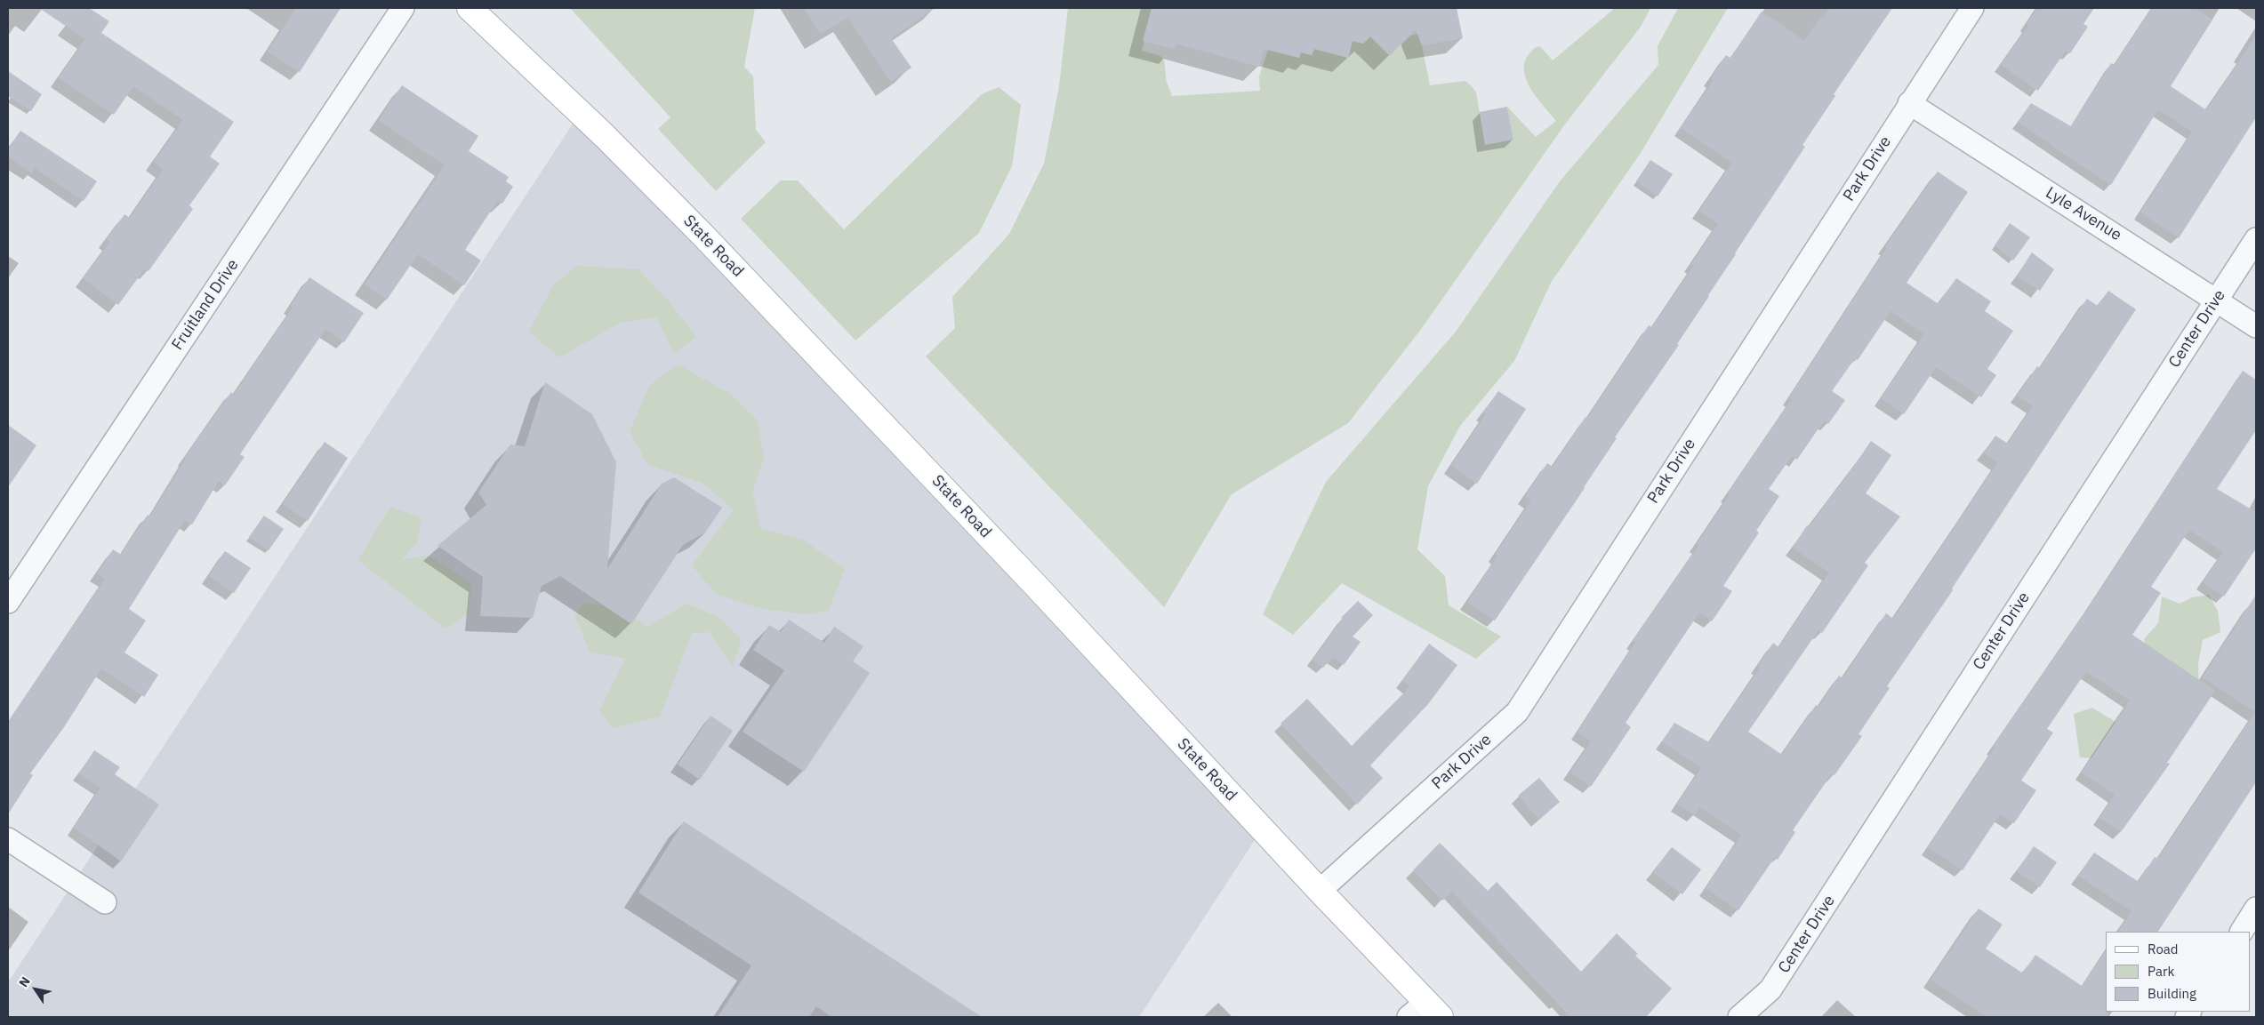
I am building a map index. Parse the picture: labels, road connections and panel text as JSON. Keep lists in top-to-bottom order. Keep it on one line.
{"streets":{"main road":["State Road"],"street":["Park Drive","Lyle Avenue","Fruitland Drive","Center Drive"]},"crossings":[["Park Drive","Lyle Avenue"],["Park Drive","State Road"],["Lyle Avenue","Center Drive"]],"legend":["Road","Park","Building"],"north":"top left"}
